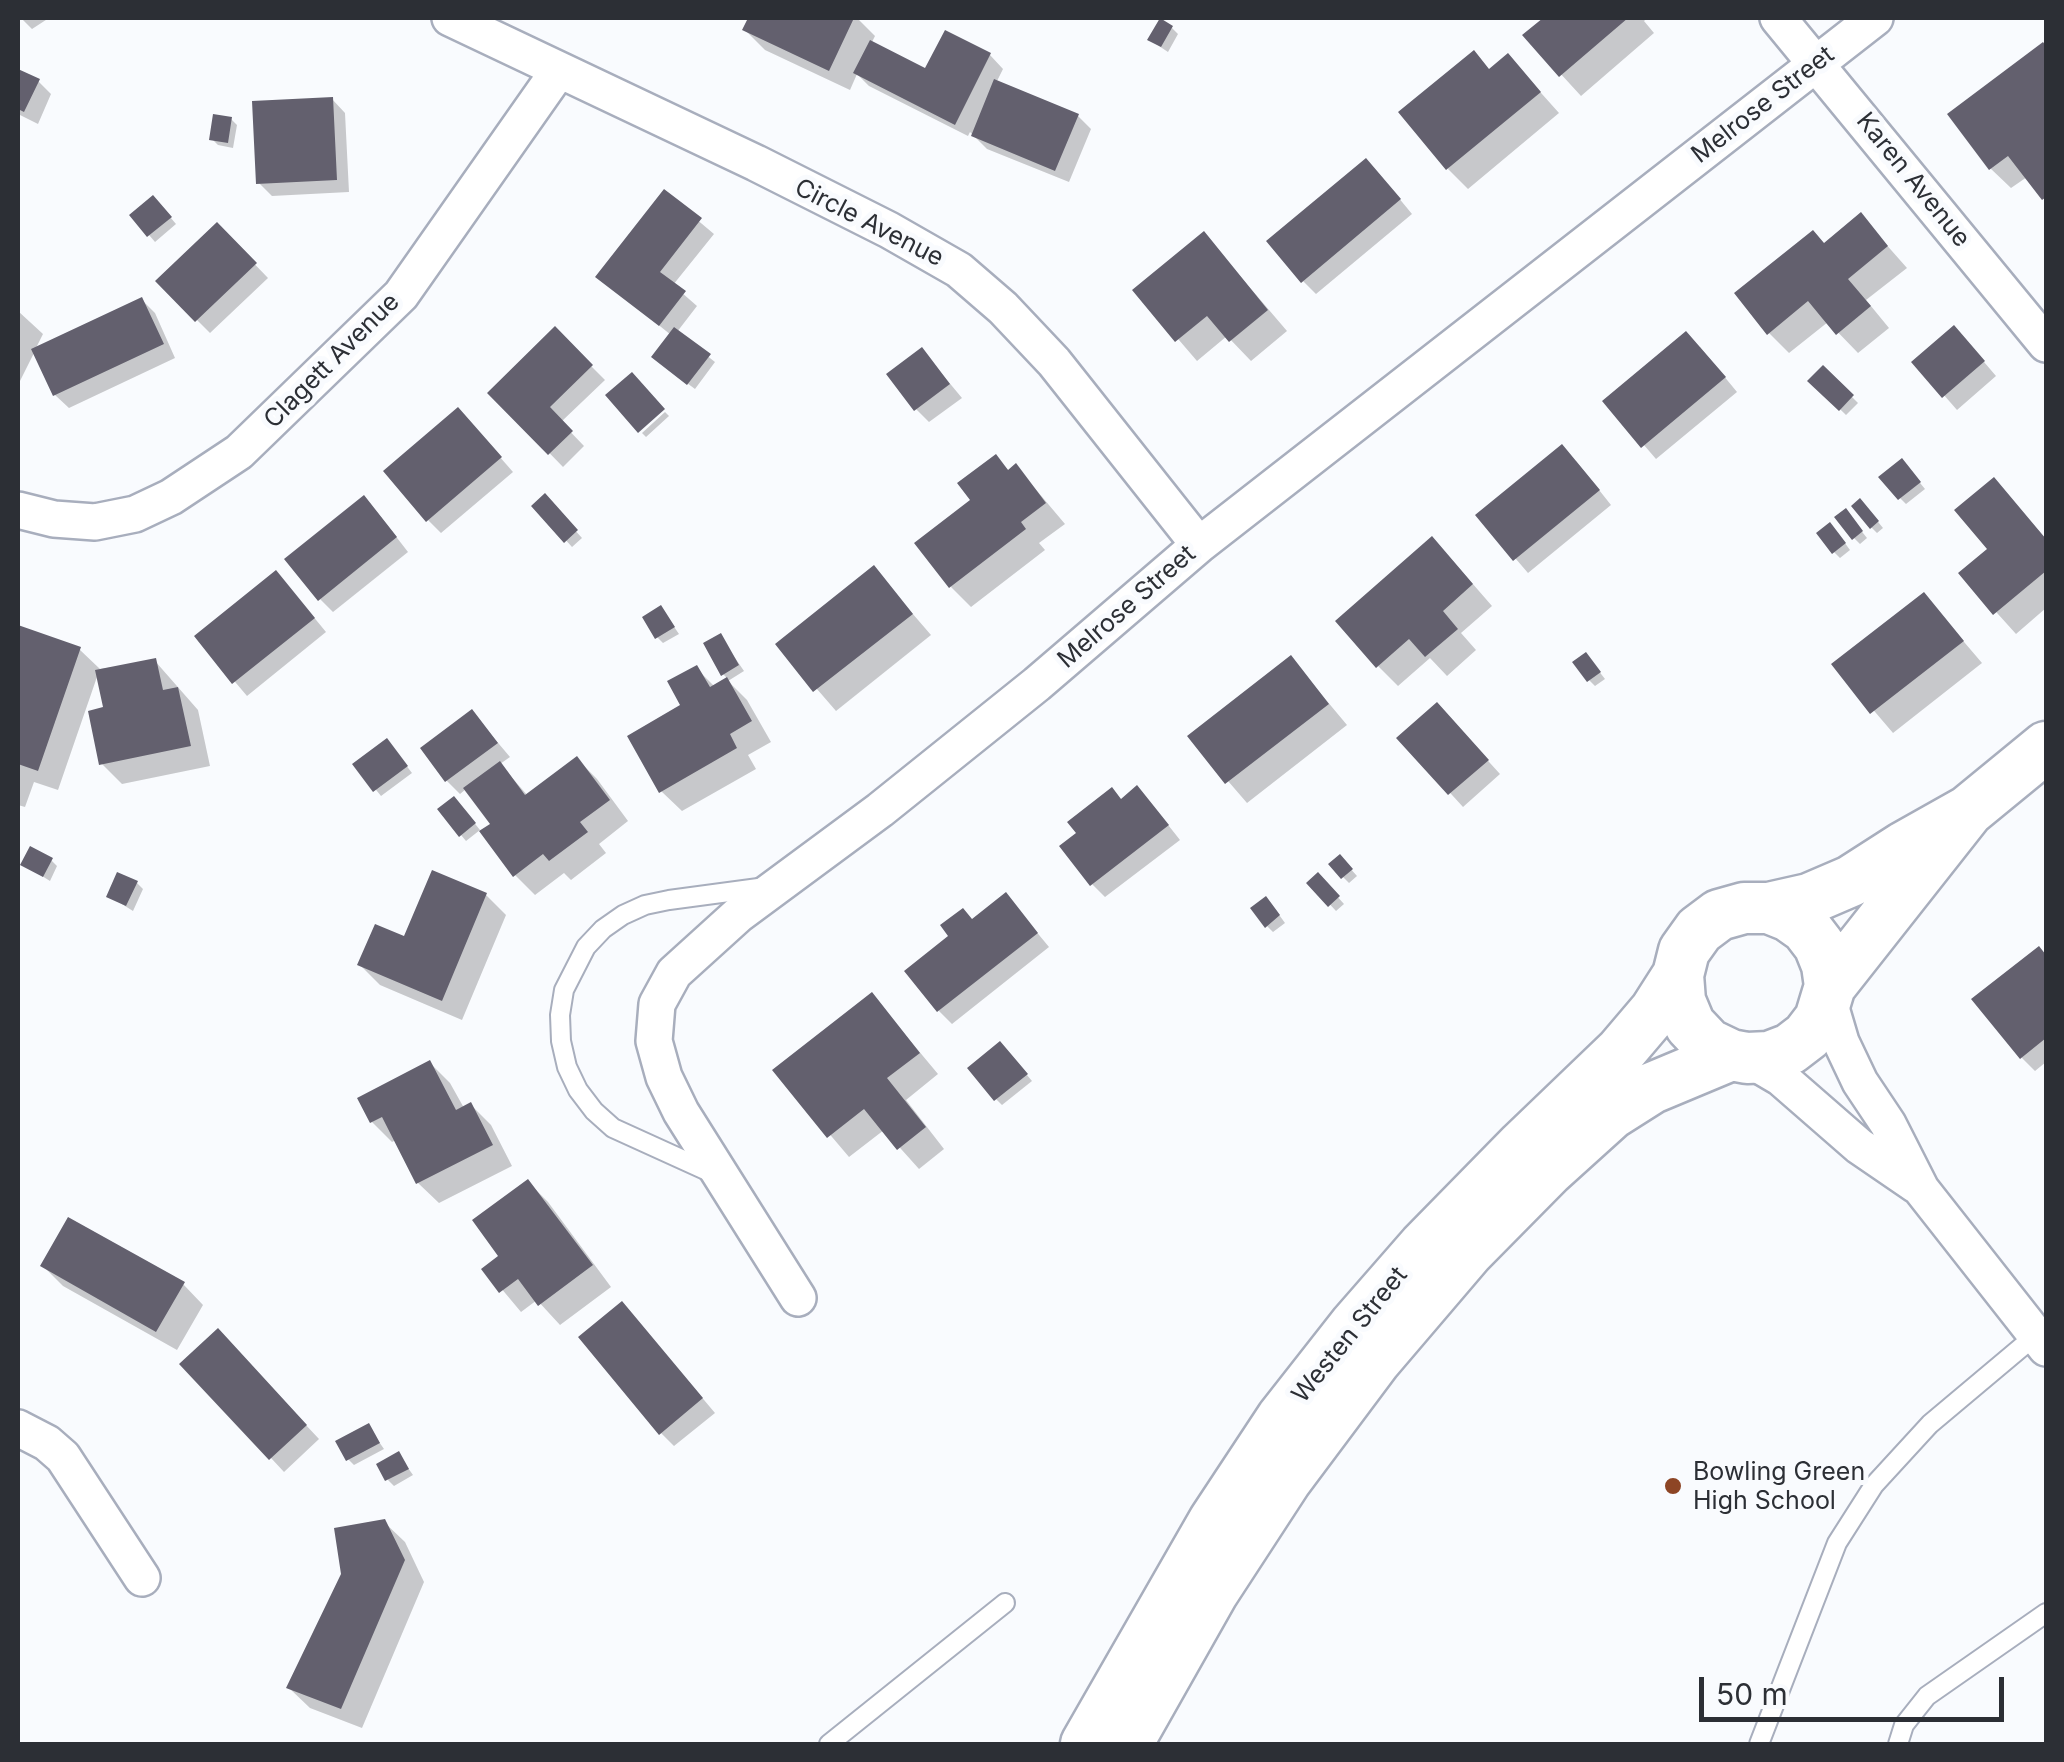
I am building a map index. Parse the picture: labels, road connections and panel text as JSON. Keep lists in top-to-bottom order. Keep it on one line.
{"streets":{"street":["Melrose Street","Karen Avenue","Circle Avenue","Clagett Avenue","Westen Street"]},"crossings":[["Melrose Street","Karen Avenue"],["Melrose Street","Circle Avenue"],["Circle Avenue","Clagett Avenue"]],"places":["Bowling Green High School"],"scale_bar":"50 m"}
